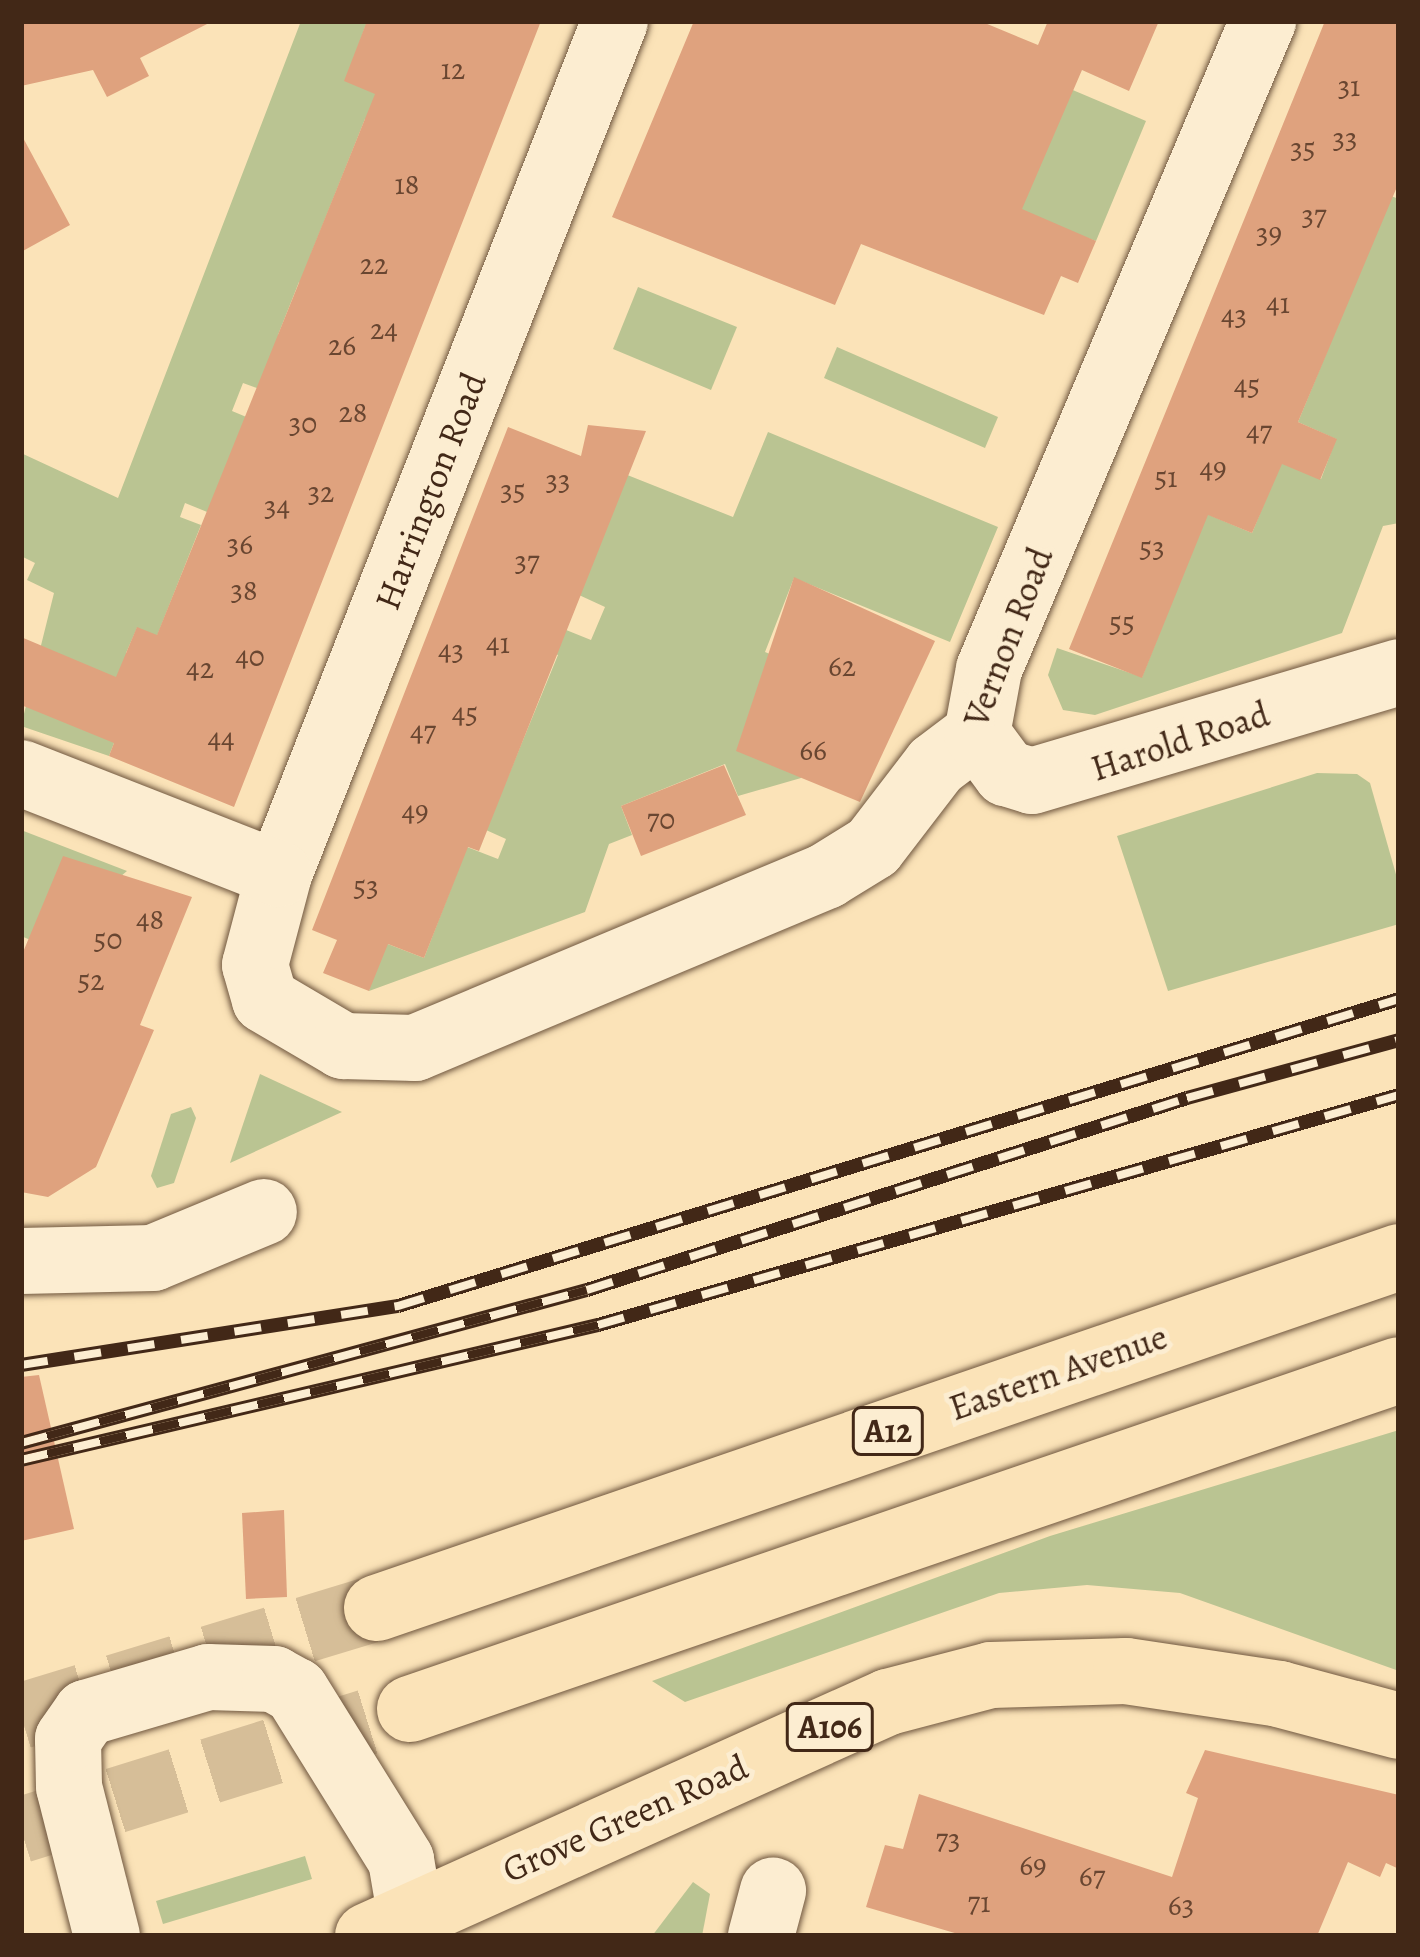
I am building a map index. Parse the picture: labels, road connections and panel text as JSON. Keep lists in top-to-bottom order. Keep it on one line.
{"streets":{"main road":["Eastern Avenue","A12","A106","Grove Green Road"],"street":["Harrington Road","Vernon Road","Harold Road"]},"crossings":[["Harrington Road","Vernon Road"],["Vernon Road","Harold Road"]],"house_numbers":["12","31","33","35","18","37","39","22","41","43","24","26","45","28","30","47","49","51","33","35","32","34","36","53","37","38","55","41","43","40","62","42","45","47","44","66","49","70","53","48","50","52","73","69","67","71","63"]}
